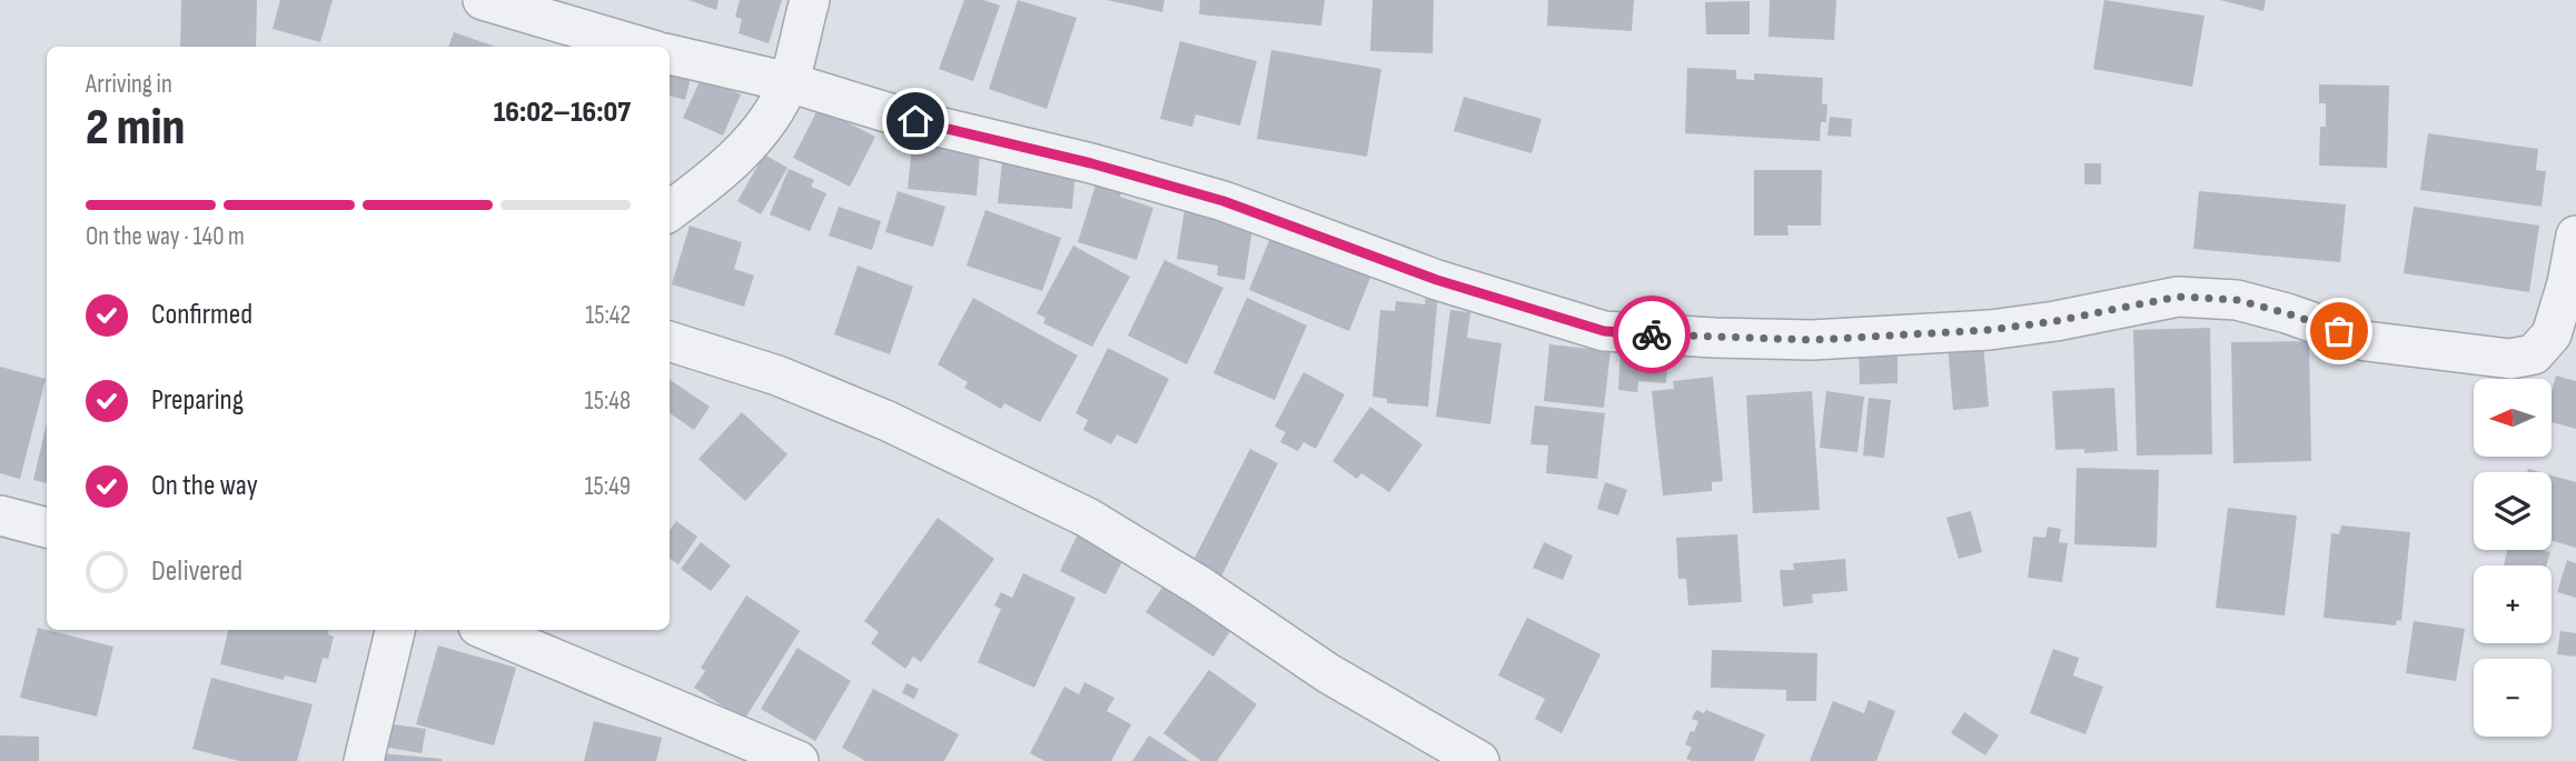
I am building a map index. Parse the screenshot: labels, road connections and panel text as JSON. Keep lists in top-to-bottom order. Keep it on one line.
{"north":"left","page":{"heading":["2 min","Arriving in","16:02–16:07"],"bar":"On the way · 140 m","list":[["Confirmed","15:42"],["Preparing","15:48"],["On the way","15:49"],"Delivered"],"map_buttons":["+","−"]}}
